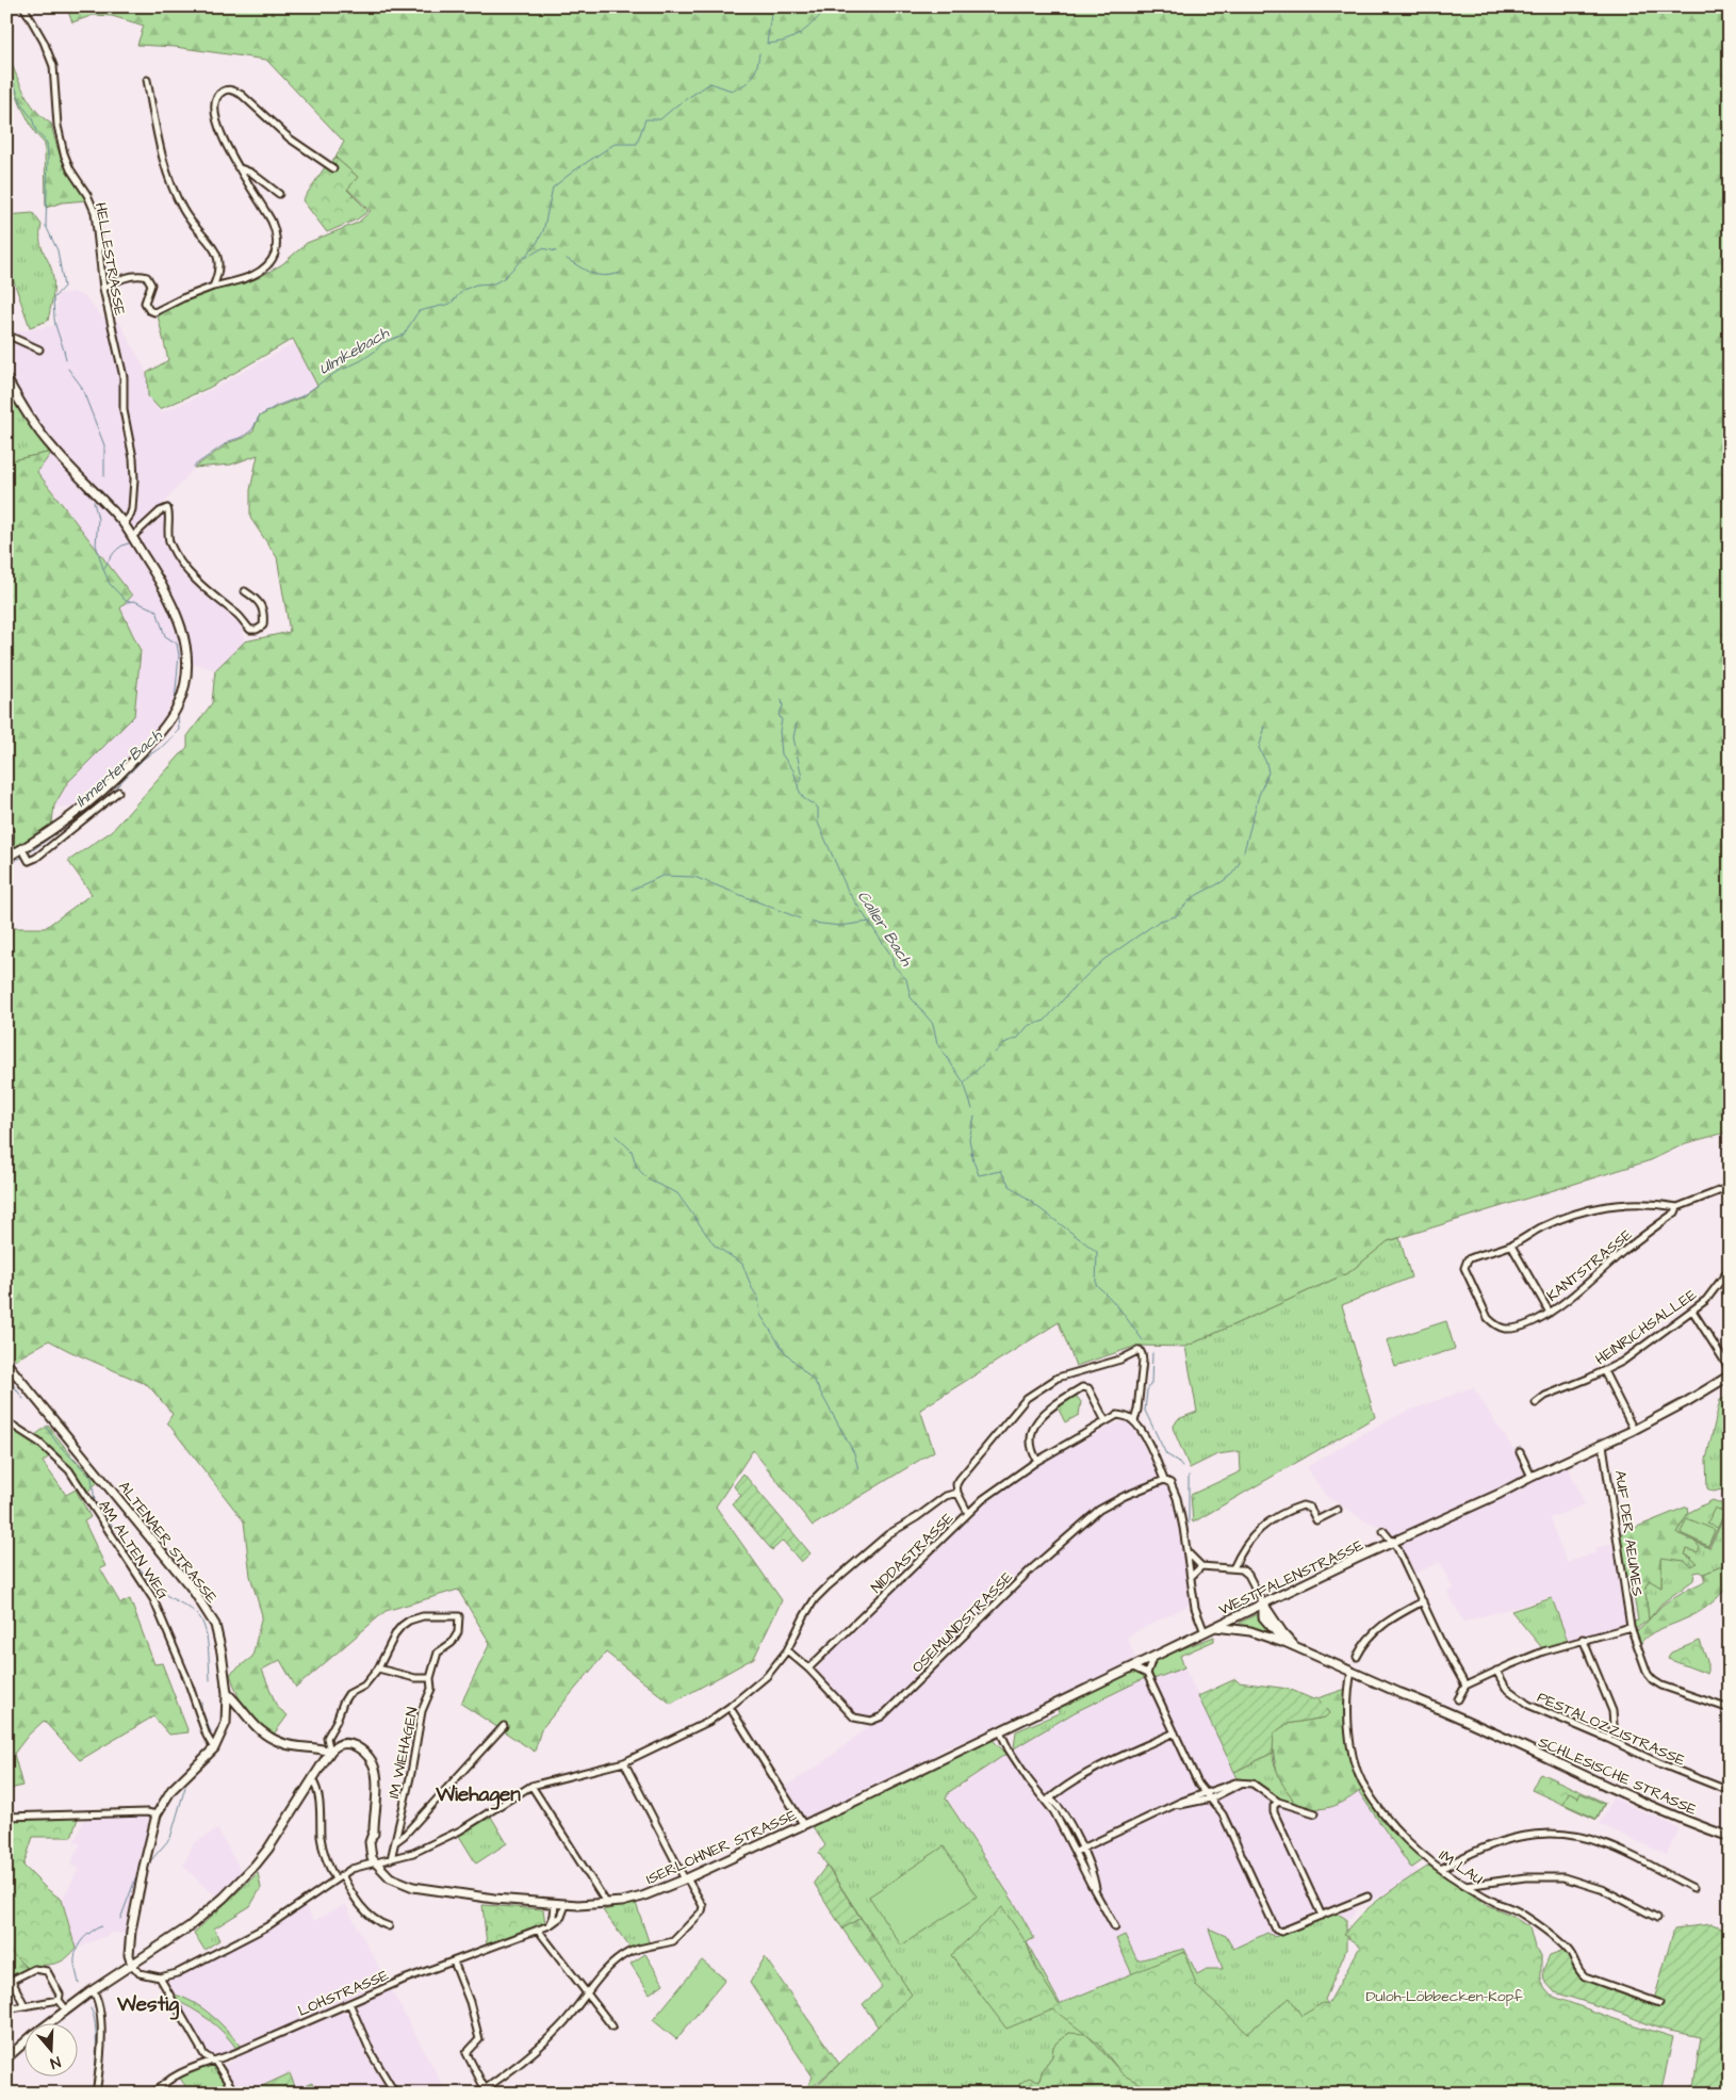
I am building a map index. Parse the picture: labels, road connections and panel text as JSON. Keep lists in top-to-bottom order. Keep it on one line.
{"streets":{"main road":["ALTENAER STRASSE","WESTFALENSTRASSE","SCHLESISCHE STRASSE","ISERLOHNER STRASSE"],"street":["HELLESTRASSE","KANTSTRASSE","HEINRICHSALLEE","AUF DER AEUMES","AM ALTEN WEG","NIDDASTRASSE","OSEMUNDSTRASSE","PESTALOZZISTRASSE","IM WIEHAGEN","IM LAU","LOHSTRASSE"]},"crossings":[["AUF DER AEUMES","WESTFALENSTRASSE"],["ALTENAER STRASSE","AM ALTEN WEG"],["NIDDASTRASSE","OSEMUNDSTRASSE"],["WESTFALENSTRASSE","SCHLESISCHE STRASSE"],["WESTFALENSTRASSE","ISERLOHNER STRASSE"],["SCHLESISCHE STRASSE","IM LAU"]],"districts":["Wiehagen","Westig"],"water":["Ulmkebach","Ihmerter Bach","Caller Bach"],"parks":["Duloh-Löbbecken-Kopf"],"north":"bottom"}
